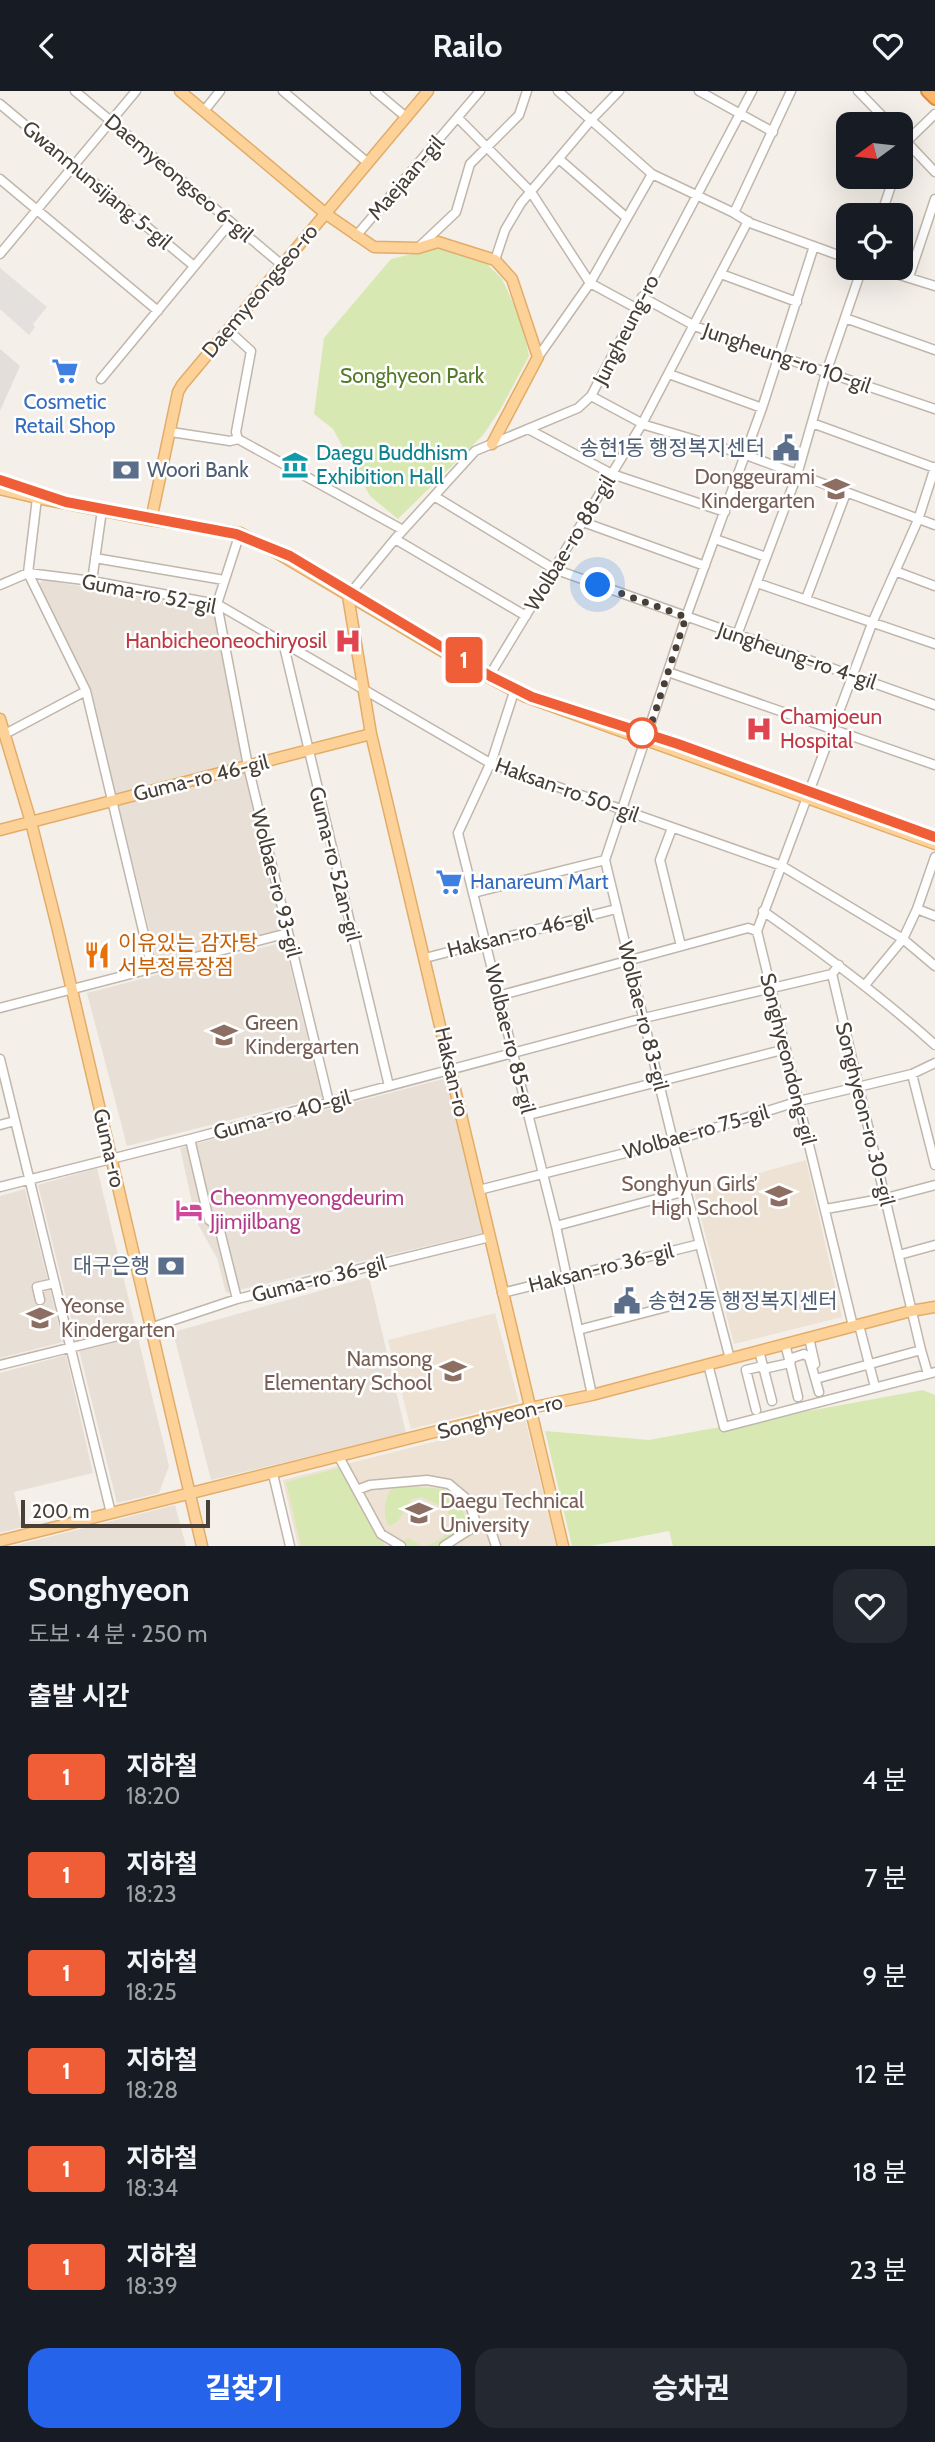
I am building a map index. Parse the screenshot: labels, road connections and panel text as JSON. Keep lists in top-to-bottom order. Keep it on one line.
{"streets":{"main road":["Maejaan-gil","Daemyeongseo-ro","Guma-ro 46-gil","Haksan-ro","Guma-ro","Songhyeon-ro"],"street":["Daemyeongseo 6-gil","Gwanmunsijang 5-gil","Jungheung-ro","Jungheung-ro 10-gil","Wolbae-ro 88-gil","Guma-ro 52-gil","Jungheung-ro 4-gil","Haksan-ro 50-gil","Guma-ro 52an-gil","Wolbae-ro 93-gil","Haksan-ro 46-gil","Wolbae-ro 83-gil","Wolbae-ro 85-gil","Songhyeondong-gil","Songhyeon-ro 30-gil","Guma-ro 40-gil","Wolbae-ro 75-gil","Haksan-ro 36-gil","Guma-ro 36-gil"]},"crossings":[["Daemyeongseo 6-gil","Daemyeongseo-ro"],["Maejaan-gil","Daemyeongseo-ro"],["Jungheung-ro","Jungheung-ro 10-gil"],["Jungheung-ro","Jungheung-ro 4-gil"],["Jungheung-ro","Haksan-ro"],["Jungheung-ro 10-gil","Wolbae-ro 88-gil"],["Jungheung-ro 10-gil","Wolbae-ro 83-gil"],["Wolbae-ro 88-gil","Jungheung-ro 4-gil"],["Guma-ro 52-gil","Haksan-ro 50-gil"],["Guma-ro 52-gil","Guma-ro 52an-gil"],["Guma-ro 52-gil","Wolbae-ro 93-gil"],["Guma-ro 52-gil","Haksan-ro"],["Jungheung-ro 4-gil","Wolbae-ro 83-gil"],["Jungheung-ro 4-gil","Songhyeondong-gil"],["Guma-ro 46-gil","Guma-ro 52an-gil"],["Guma-ro 46-gil","Wolbae-ro 93-gil"],["Guma-ro 46-gil","Haksan-ro"],["Guma-ro 46-gil","Guma-ro"],["Haksan-ro 50-gil","Wolbae-ro 83-gil"],["Haksan-ro 50-gil","Wolbae-ro 85-gil"],["Haksan-ro 50-gil","Songhyeondong-gil"],["Haksan-ro 50-gil","Haksan-ro"],["Guma-ro 52an-gil","Guma-ro 40-gil"],["Wolbae-ro 93-gil","Guma-ro 40-gil"],["Haksan-ro 46-gil","Wolbae-ro 83-gil"],["Haksan-ro 46-gil","Wolbae-ro 85-gil"],["Haksan-ro 46-gil","Haksan-ro"],["Wolbae-ro 83-gil","Guma-ro 40-gil"],["Wolbae-ro 83-gil","Wolbae-ro 75-gil"],["Wolbae-ro 83-gil","Haksan-ro 36-gil"],["Wolbae-ro 83-gil","Songhyeon-ro"],["Wolbae-ro 85-gil","Guma-ro 40-gil"],["Wolbae-ro 85-gil","Wolbae-ro 75-gil"],["Wolbae-ro 85-gil","Haksan-ro 36-gil"],["Wolbae-ro 85-gil","Songhyeon-ro"],["Songhyeondong-gil","Guma-ro 40-gil"],["Songhyeondong-gil","Wolbae-ro 75-gil"],["Songhyeondong-gil","Songhyeon-ro"],["Haksan-ro","Guma-ro 40-gil"],["Haksan-ro","Wolbae-ro 75-gil"],["Haksan-ro","Haksan-ro 36-gil"],["Haksan-ro","Guma-ro 36-gil"],["Haksan-ro","Songhyeon-ro"],["Songhyeon-ro 30-gil","Guma-ro 40-gil"],["Songhyeon-ro 30-gil","Wolbae-ro 75-gil"],["Songhyeon-ro 30-gil","Songhyeon-ro"],["Guma-ro 40-gil","Guma-ro"],["Guma-ro","Guma-ro 36-gil"],["Guma-ro","Songhyeon-ro"]],"parks":["Songhyeon Park"],"places":{"supermarket":["Cosmetic Retail Shop","Hanareum Mart"],"public building":["송현1동 행정복지센터","송현2동 행정복지센터"],"museum":["Daegu Buddhism Exhibition Hall"],"bank":["Woori Bank","대구은행"],"school or university":["Donggeurami Kindergarten","Green Kindergarten","Songhyun Girls’ High School","Yeonse Kindergarten","Namsong Elementary School","Daegu Technical University"],"hospital":["Hanbicheoneochiryosil","Chamjoeun Hospital"],"restaurant":["이유있는 감자탕 서부정류장점"],"hotel":["Cheonmyeongdeurim Jjimjilbang"]},"lines":["metro line 1"],"scale_bar":"200 m","north":"left","page":{"header":"Railo","on_map":"1","scale":"200 m","heading":[["Songhyeon","도보 · 4 분 · 250 m"],"출발 시간"],"list":[{"mark":"1","name":"지하철","note":"18:20","value":"4 분"},{"mark":"1","name":"지하철","note":"18:23","value":"7 분"},{"mark":"1","name":"지하철","note":"18:25","value":"9 분"},{"mark":"1","name":"지하철","note":"18:28","value":"12 분"},{"mark":"1","name":"지하철","note":"18:34","value":"18 분"},{"mark":"1","name":"지하철","note":"18:39","value":"23 분"}],"buttons":["길찾기","승차권"]}}
